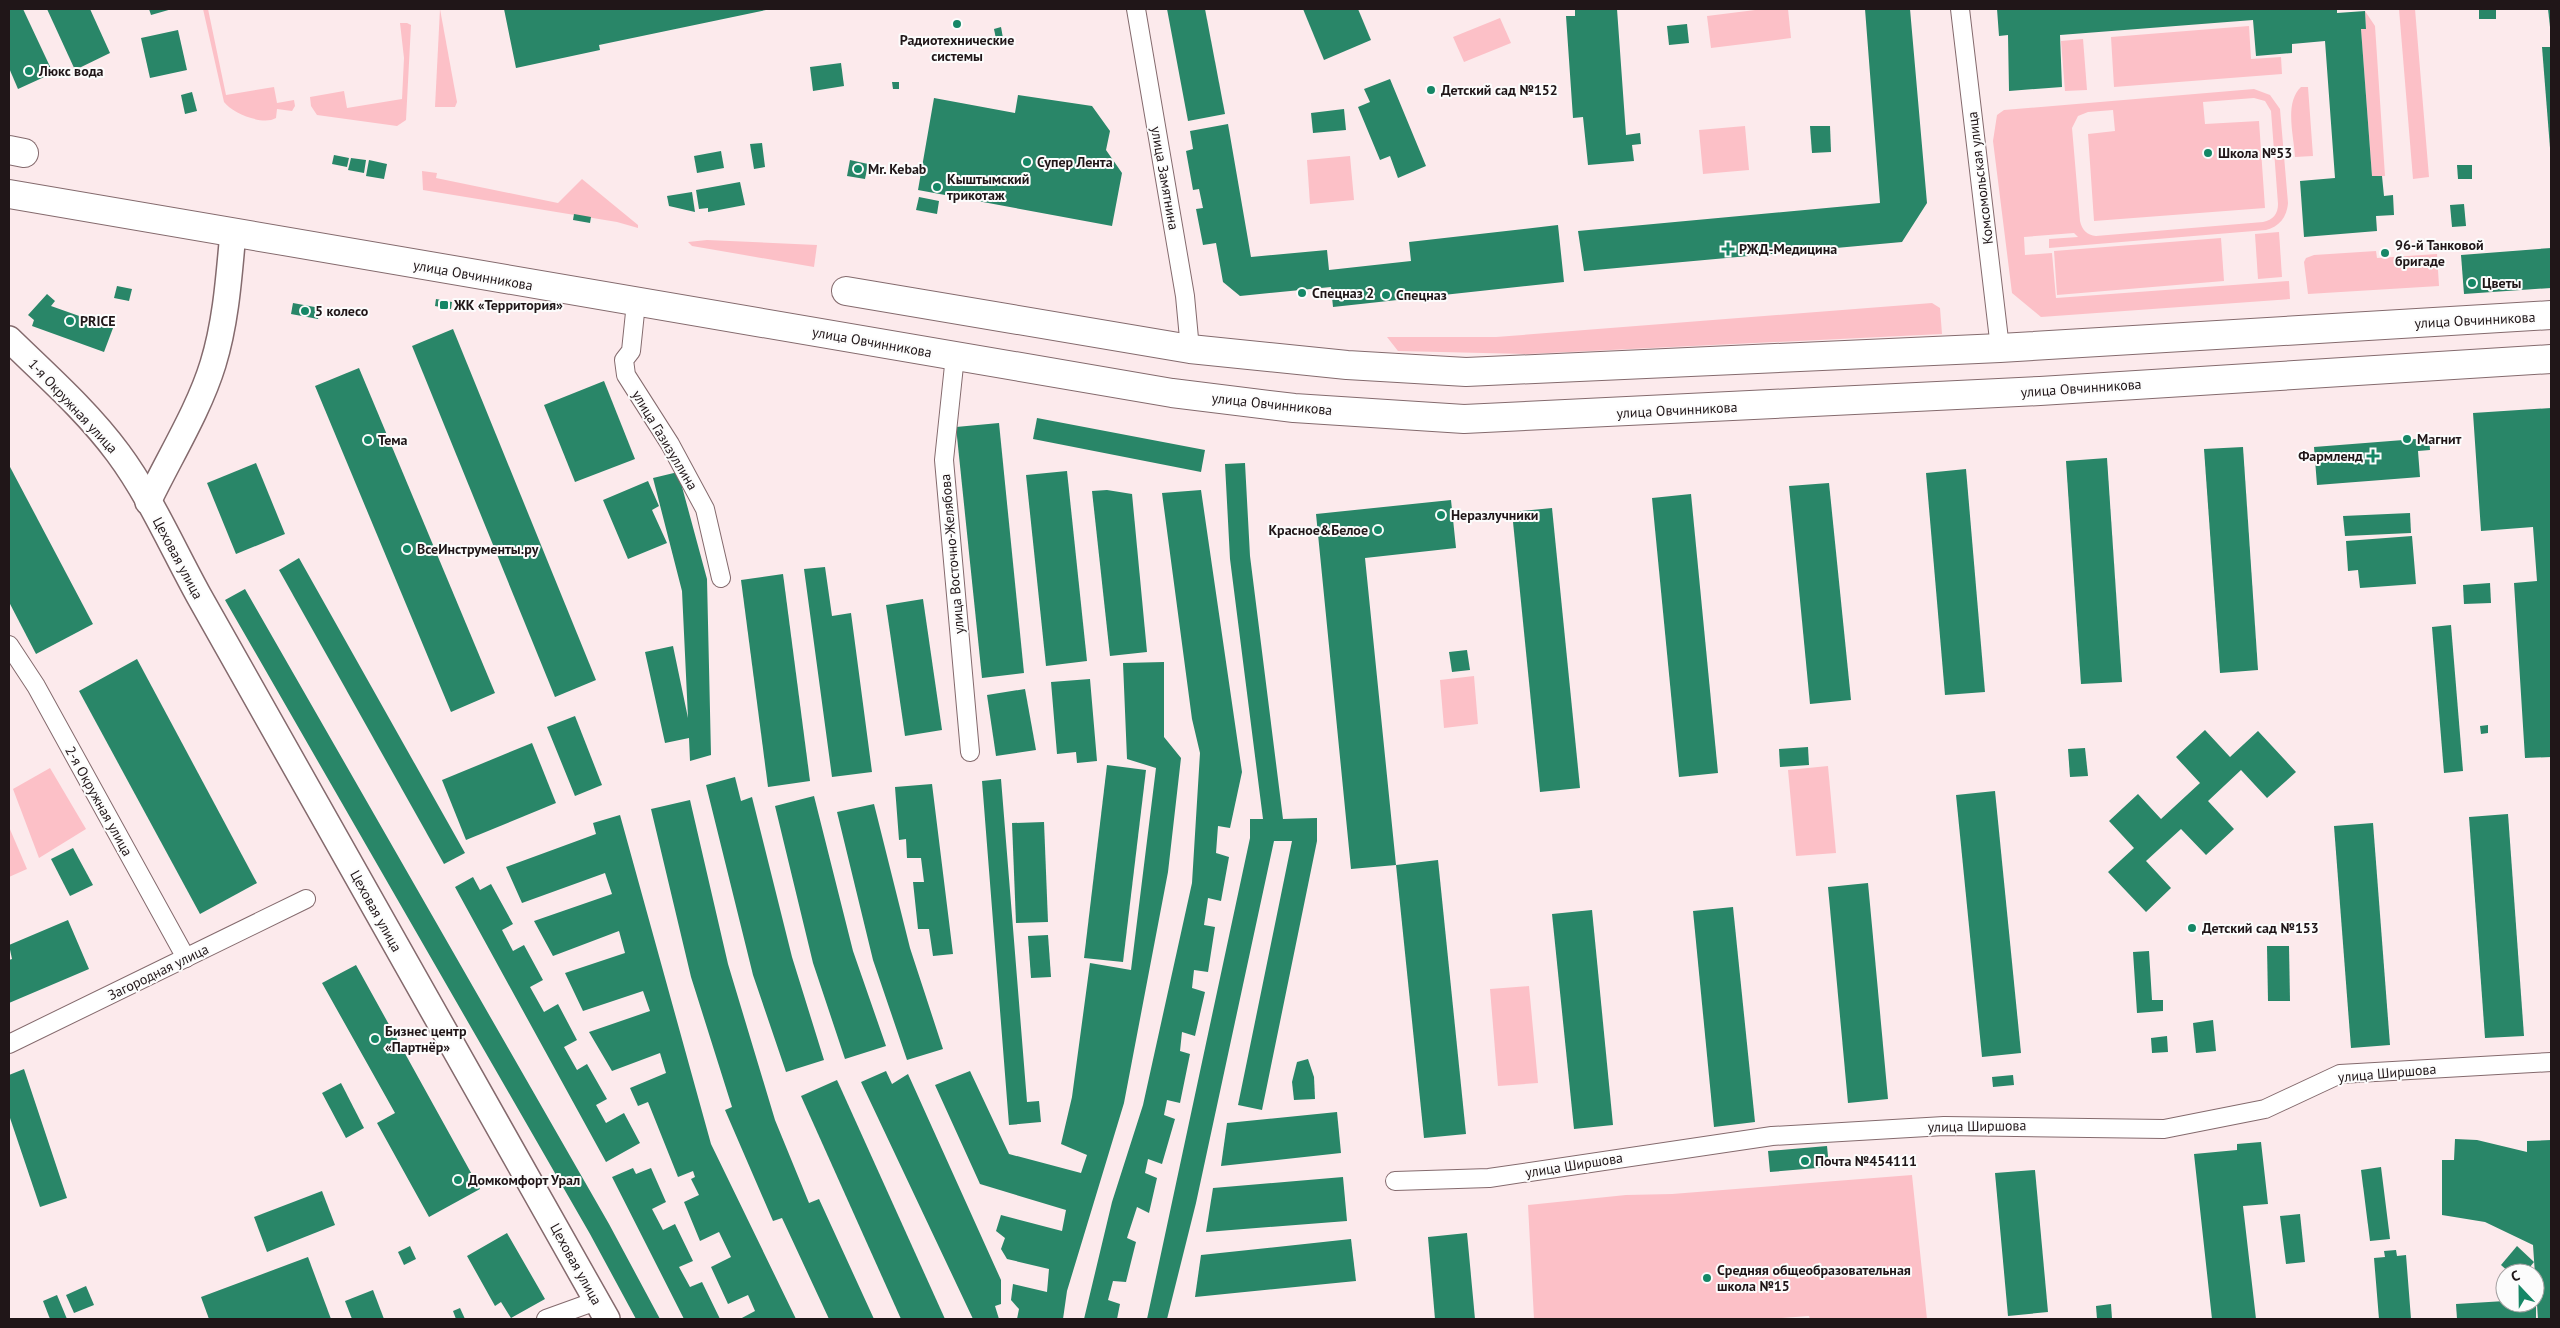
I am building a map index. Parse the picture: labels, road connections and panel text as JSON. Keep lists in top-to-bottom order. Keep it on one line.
{"streets":{"main road":["улица Овчинникова","1-я Окружная улица","Цеховая улица"],"street":["улица Замятнина","Комсомольская улица","улица Газизуллина","улица Восточно-Желябова","2-я Окружная улица","Загородная улица","улица Ширшова"]},"crossings":[["улица Замятнина","улица Овчинникова"],["Комсомольская улица","улица Овчинникова"],["улица Овчинникова","улица Газизуллина"],["улица Овчинникова","улица Восточно-Желябова"],["1-я Окружная улица","Цеховая улица"],["2-я Окружная улица","Загородная улица"]],"places":{"other":["Радиотехнические системы","Люкс вода","Детский сад №152","Школа №53","Супер Лента","Mr. Kebab","Кыштымский трикотаж","96-й Танковой бригаде","Цветы","Спецназ 2","Спецназ","5 колесо","PRICE","Магнит","Тема","Неразлучники","Красное&Белое","ВсеИнструменты.ру","Детский сад №153","Бизнес центр «Партнёр»","Почта №454111","Домкомфорт Урал","Средняя общеобразовательная школа №15"],"health":["РЖД-Медицина","Фармленд"],"transit":["ЖК «Территория»"]},"north":"top"}
